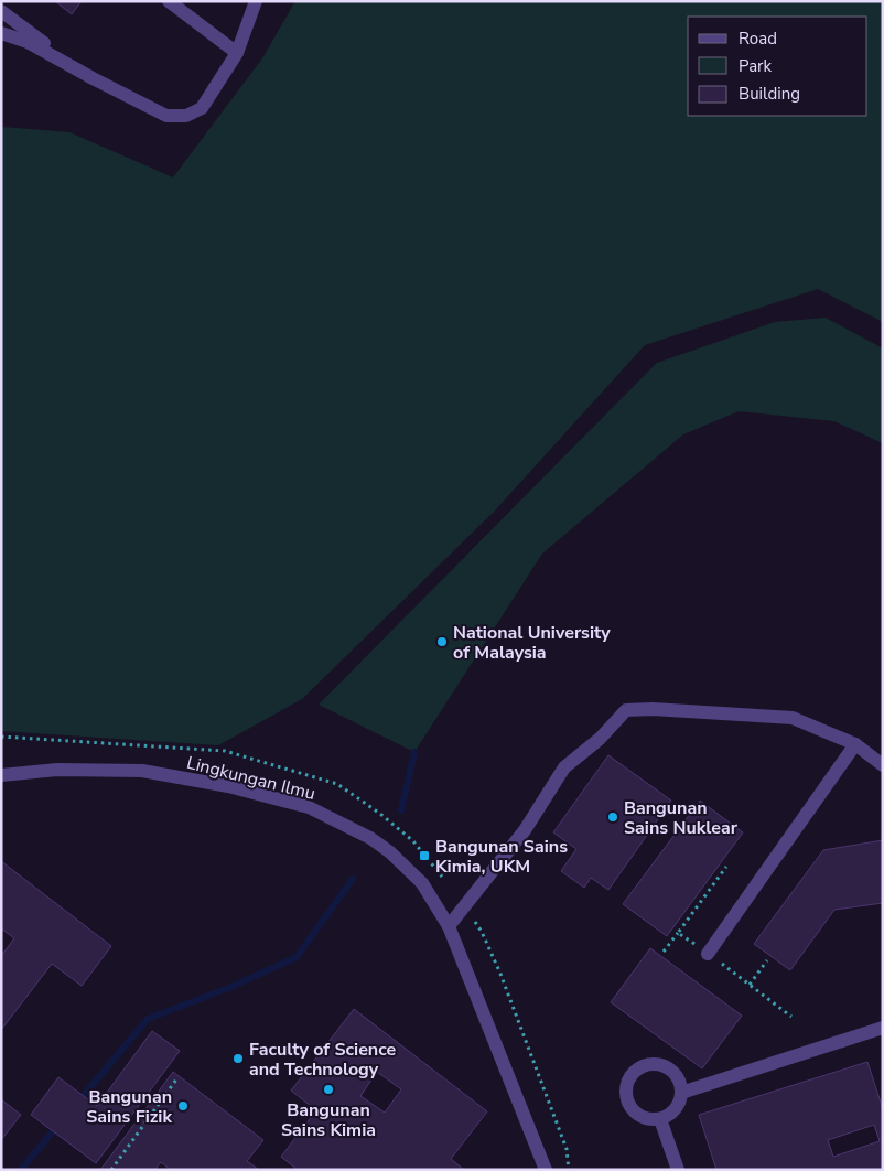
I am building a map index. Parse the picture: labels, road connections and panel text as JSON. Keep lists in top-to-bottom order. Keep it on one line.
{"streets":{"street":["Lingkungan Ilmu"]},"places":{"other":["National University of Malaysia","Bangunan Sains Nuklear","Faculty of Science and Technology","Bangunan Sains Kimia","Bangunan Sains Fizik"],"transit":["Bangunan Sains Kimia, UKM"]},"legend":["Road","Park","Building"]}
